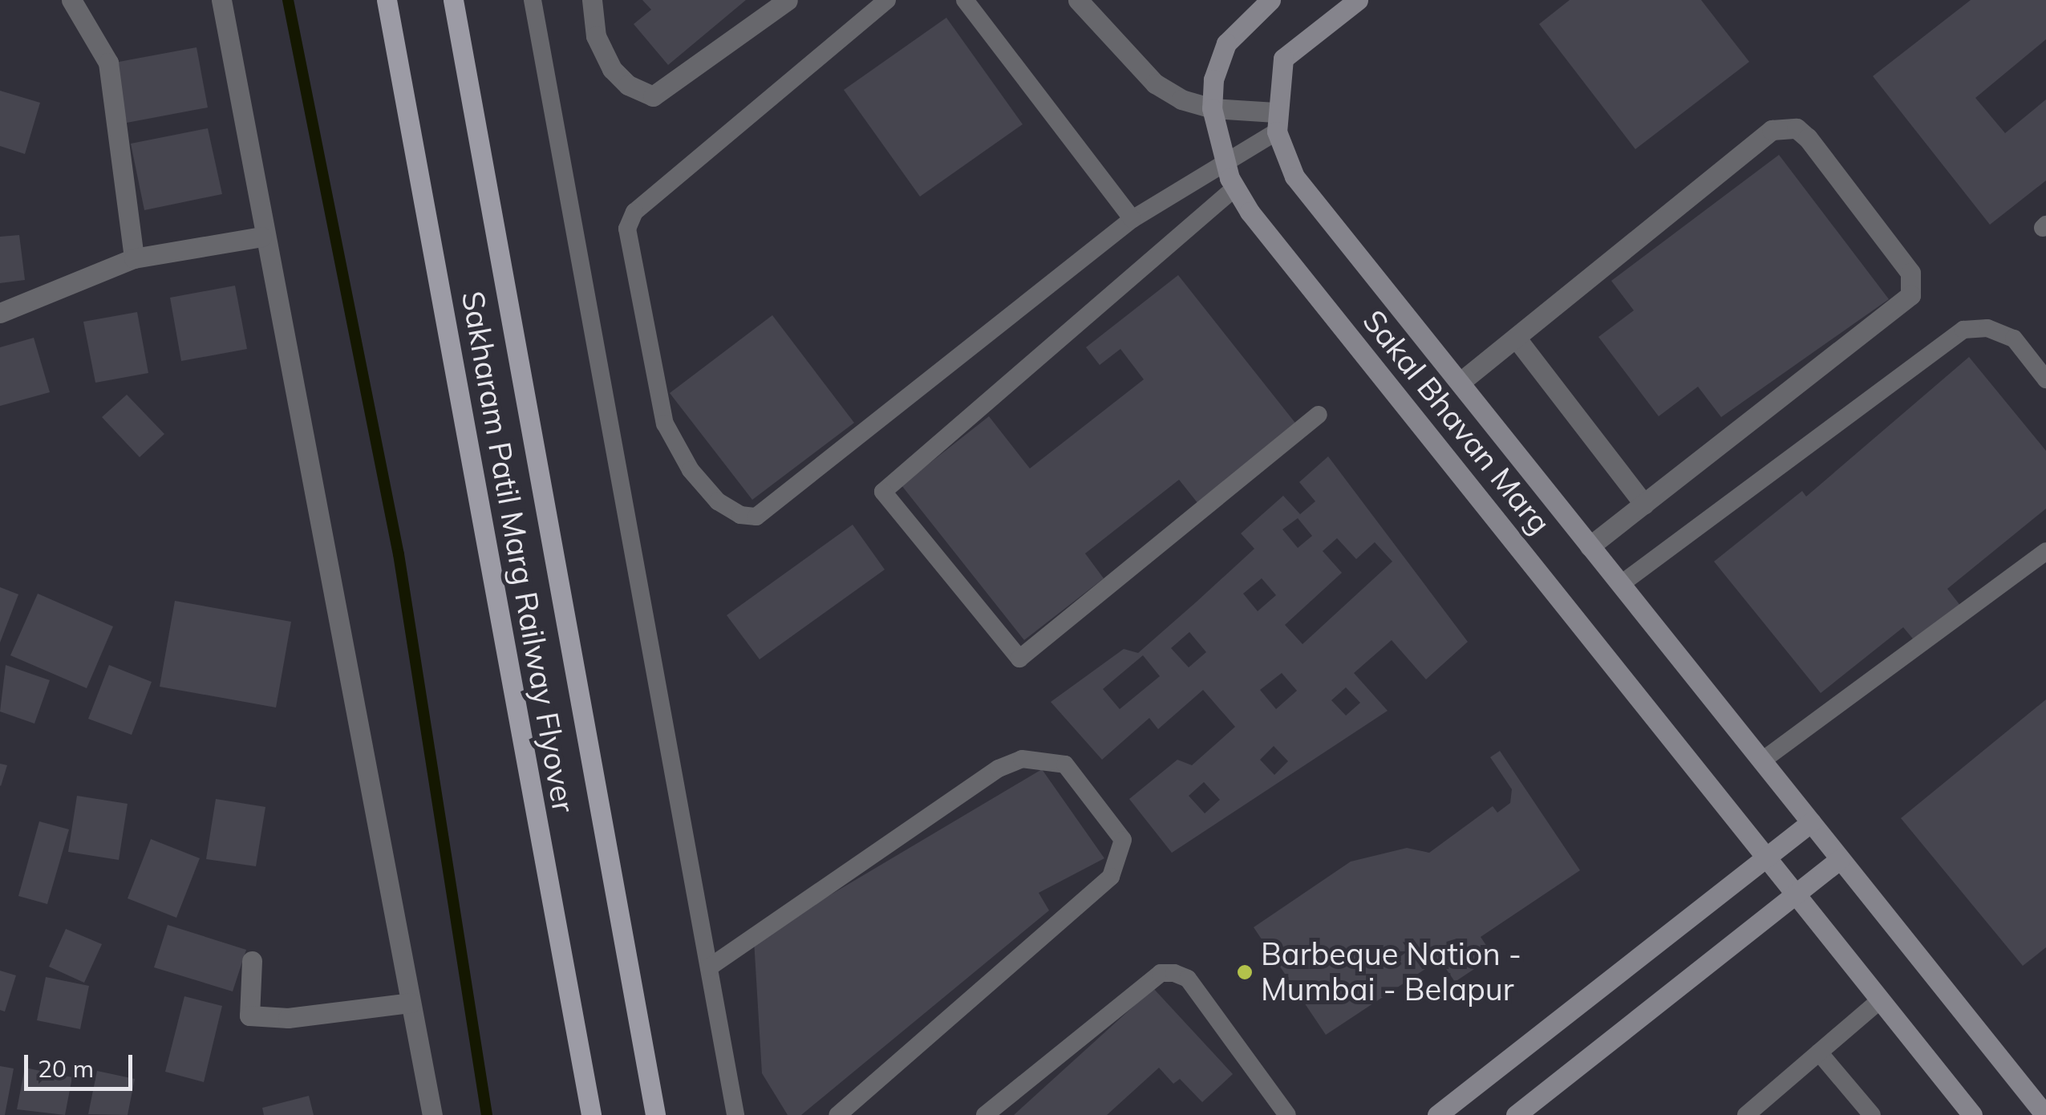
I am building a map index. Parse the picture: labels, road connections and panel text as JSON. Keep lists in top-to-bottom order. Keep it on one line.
{"streets":{"main road":["Sakal Bhavan Marg","Sakharam Patil Marg Railway Flyover"]},"places":["Barbeque Nation - Mumbai - Belapur"],"scale_bar":"20 m"}
